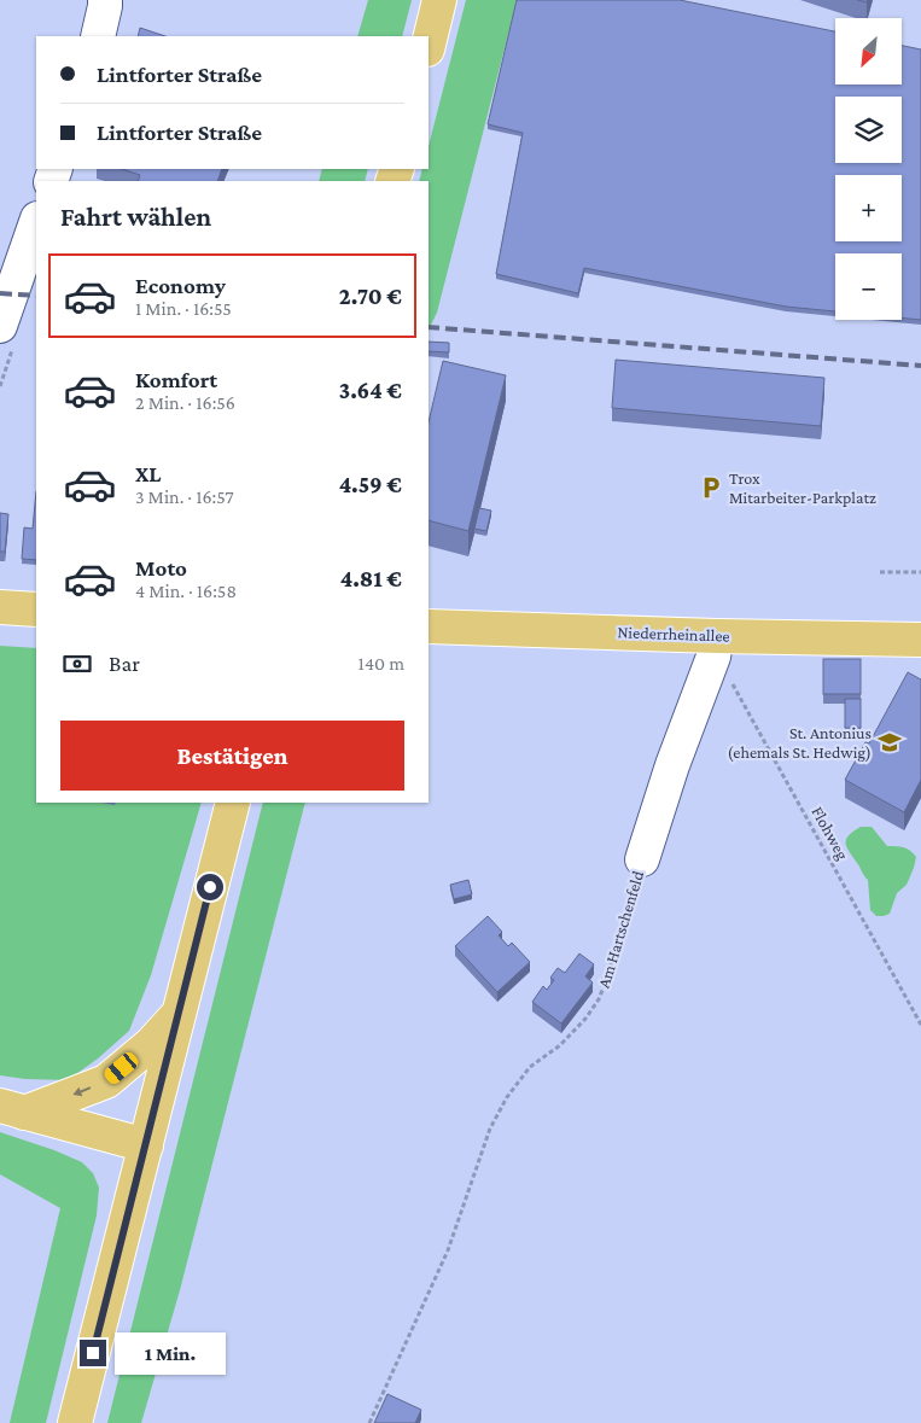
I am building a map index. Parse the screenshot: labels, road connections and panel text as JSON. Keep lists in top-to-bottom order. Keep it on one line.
{"streets":{"main road":["Niederrheinallee"],"street":["Am Hartschenfeld"],"path":["Flohweg"]},"crossings":[["Niederrheinallee","Flohweg"],["Niederrheinallee","Am Hartschenfeld"],["Flohweg","Am Hartschenfeld"]],"places":{"parking":["Trox Mitarbeiter-Parkplatz"],"school or university":["St. Antonius (ehemals St. Hedwig)"]},"north":"bottom left","page":{"map_buttons":["+","−"],"banner":["Lintforter Straße","Lintforter Straße"],"heading":"Fahrt wählen","list":[{"name":"Economy","note":"1 Min. · 16:55","value":"2.70 €"},{"name":"Komfort","note":"2 Min. · 16:56","value":"3.64 €"},{"name":"XL","note":"3 Min. · 16:57","value":"4.59 €"},{"name":"Moto","note":"4 Min. · 16:58","value":"4.81 €"}],"pay":["Bar","140 m"],"buttons":"Bestätigen","bubble":"1 Min."}}
